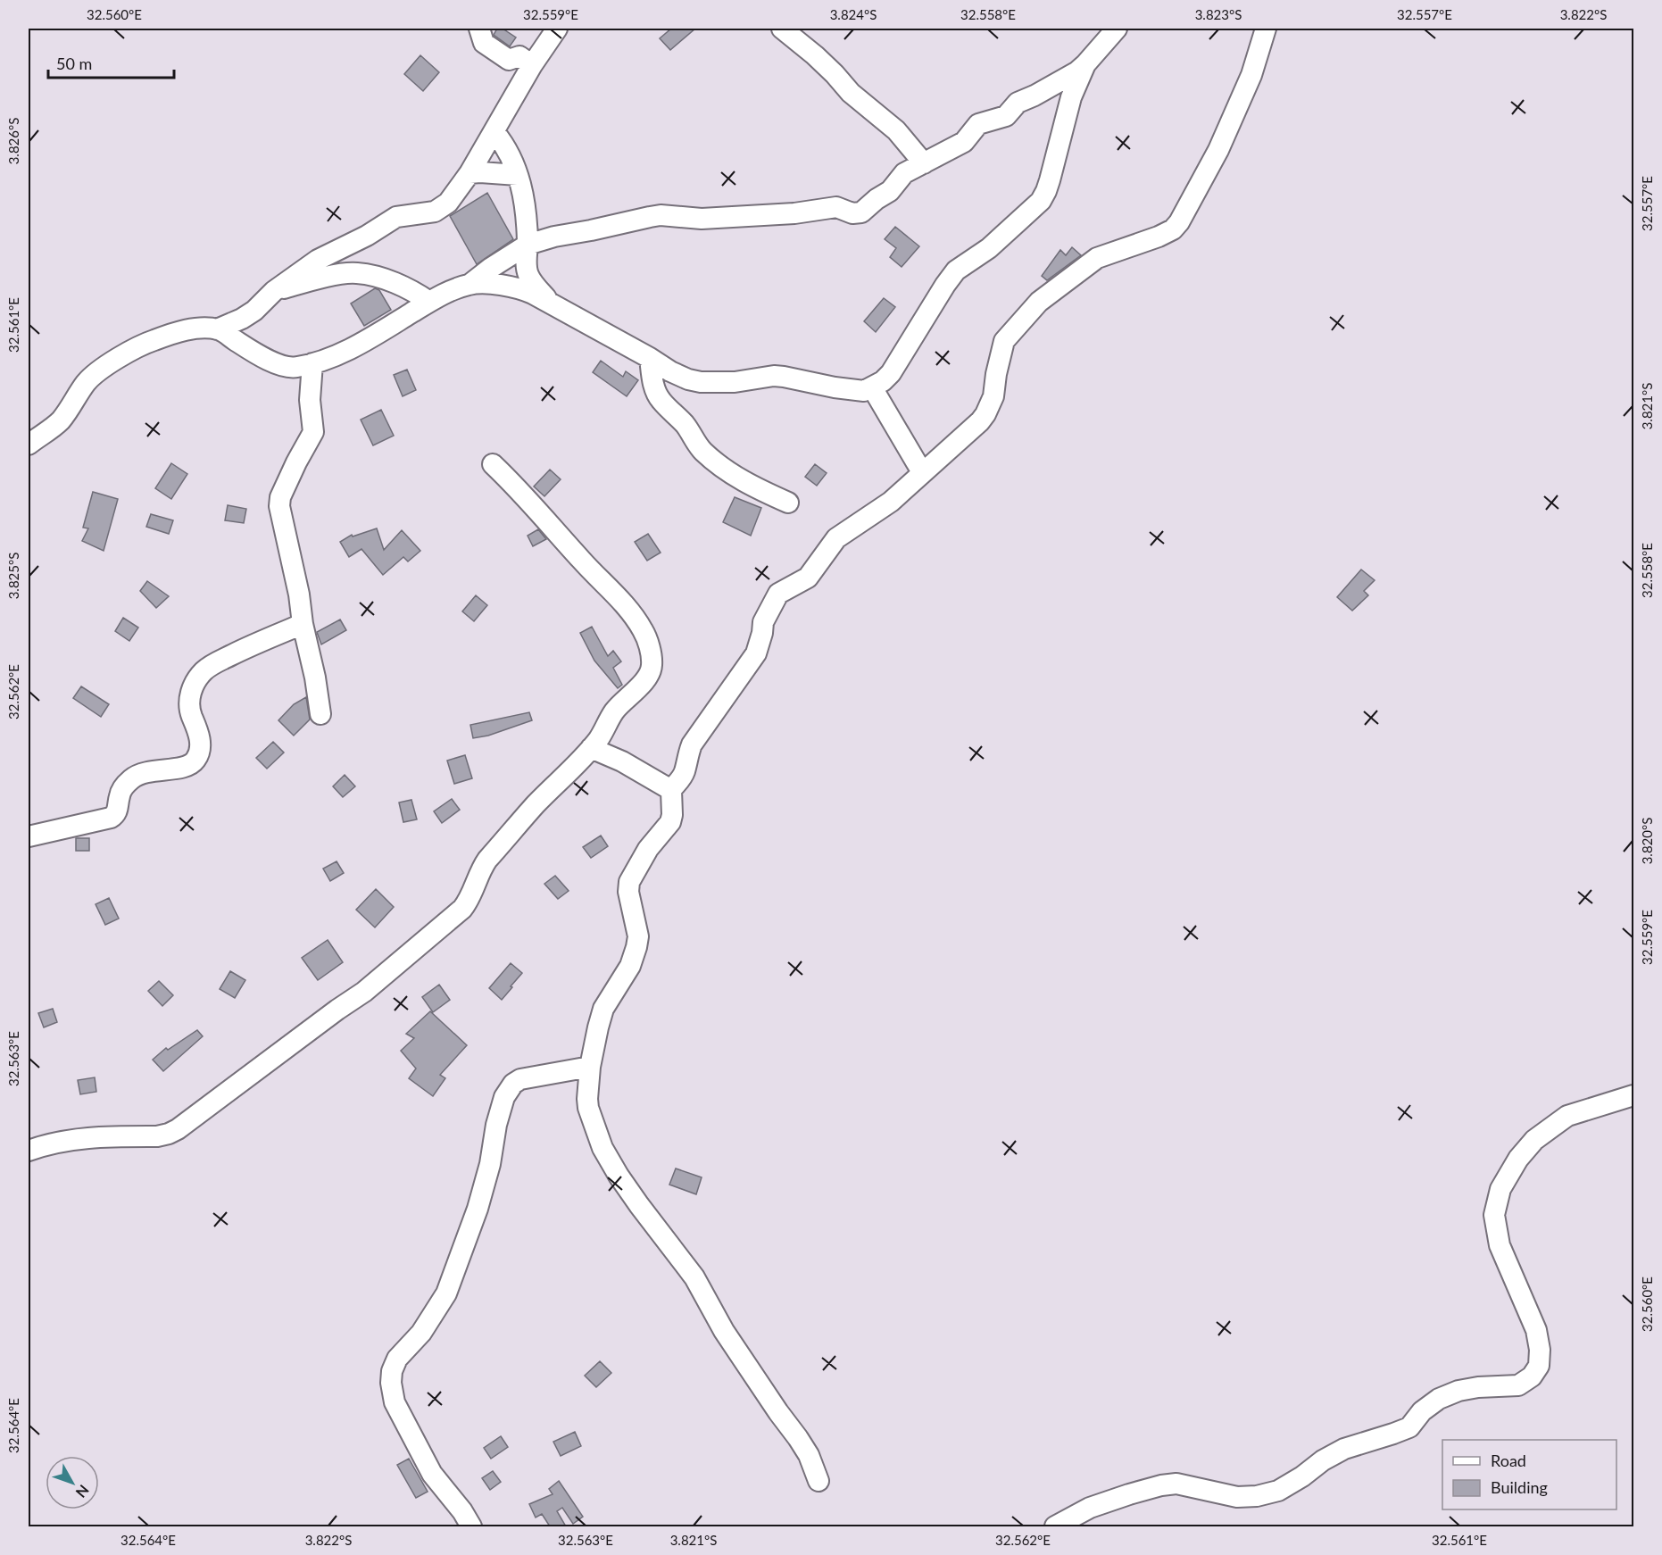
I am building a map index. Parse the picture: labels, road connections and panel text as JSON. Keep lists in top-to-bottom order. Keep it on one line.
{"legend":["Road","Building"],"scale_bar":"50 m","north":"bottom right","coordinates":["32.560°E","32.559°E","3.824°S","32.558°E","3.823°S","32.557°E","3.822°S","3.826°S","32.561°E","3.821°S","3.825°S","32.562°E","3.820°S","32.563°E","32.564°E"]}
